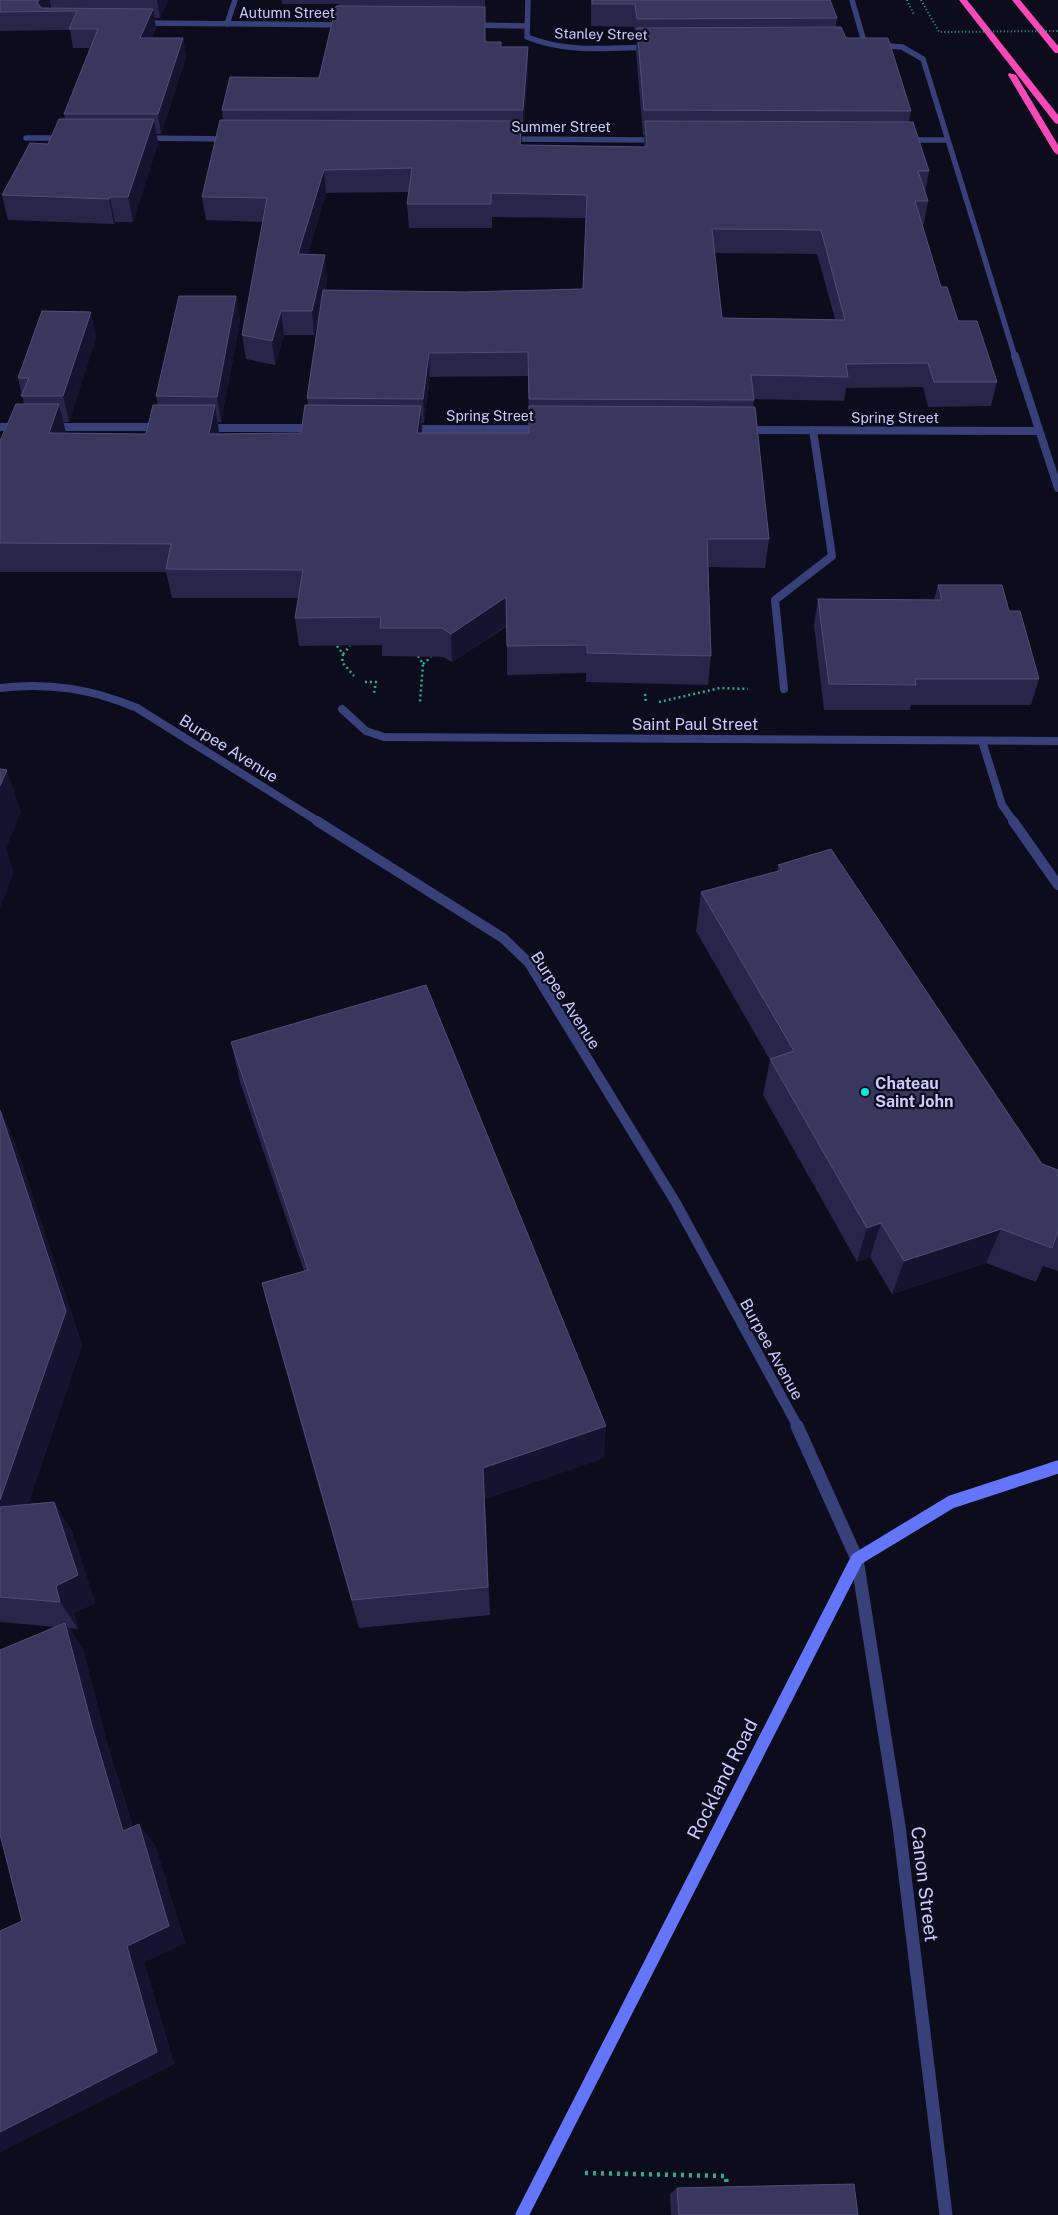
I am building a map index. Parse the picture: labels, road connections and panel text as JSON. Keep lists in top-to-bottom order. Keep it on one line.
{"streets":{"street":["Autumn Street","Stanley Street","Summer Street","Spring Street","Saint Paul Street","Burpee Avenue","Rockland Road","Canon Street"]},"crossings":[["Burpee Avenue","Rockland Road"],["Burpee Avenue","Canon Street"],["Rockland Road","Canon Street"]],"places":["Chateau Saint John"]}
